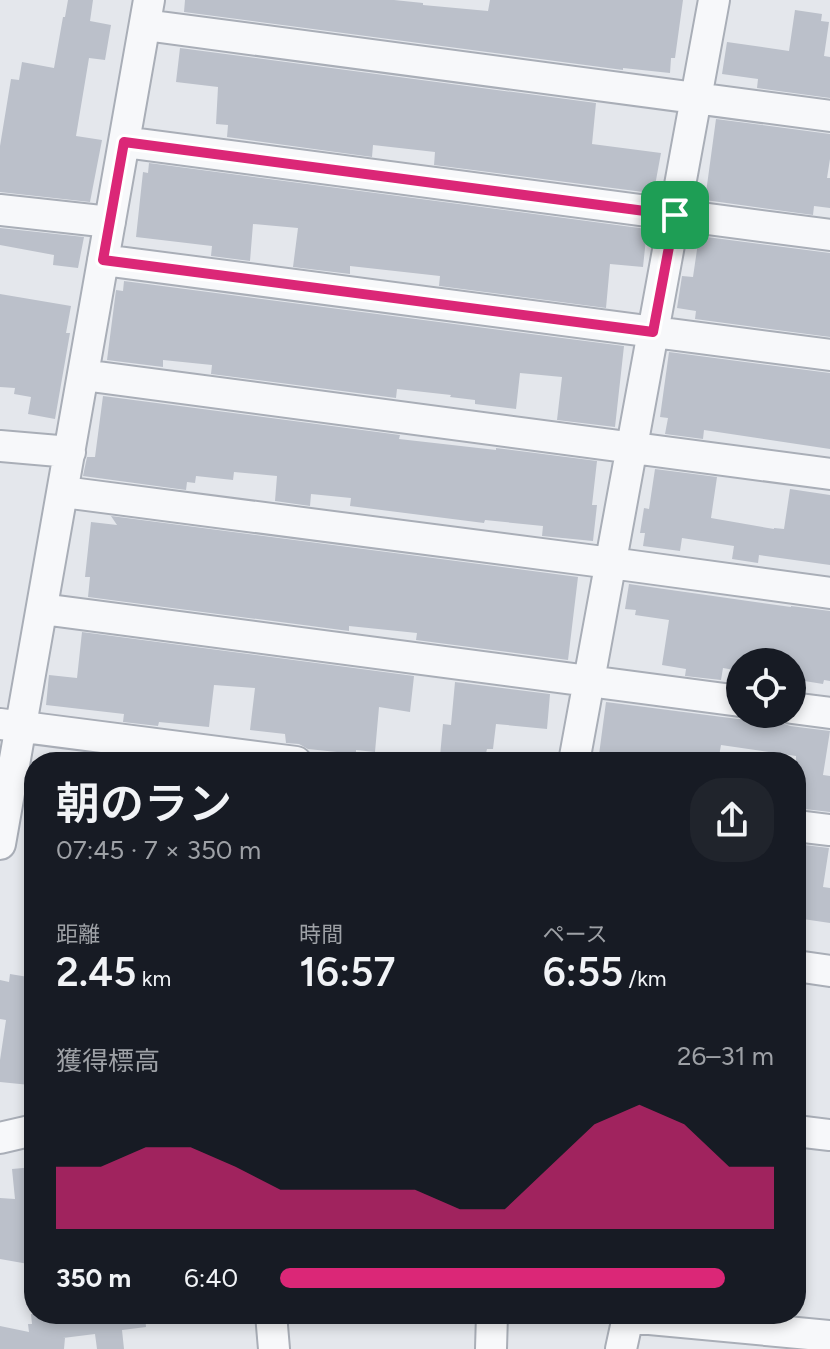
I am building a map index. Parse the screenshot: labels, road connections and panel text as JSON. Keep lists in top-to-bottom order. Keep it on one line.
{"page":{"heading":["朝のラン","07:45 · 7 × 350 m"],"stats":[["距離","2.45 km"],["時間","16:57"],["ペース","6:55 /km"]],"chart":["獲得標高","26–31 m"],"list":[{"name":"350 m","note":"6:40"}]}}
